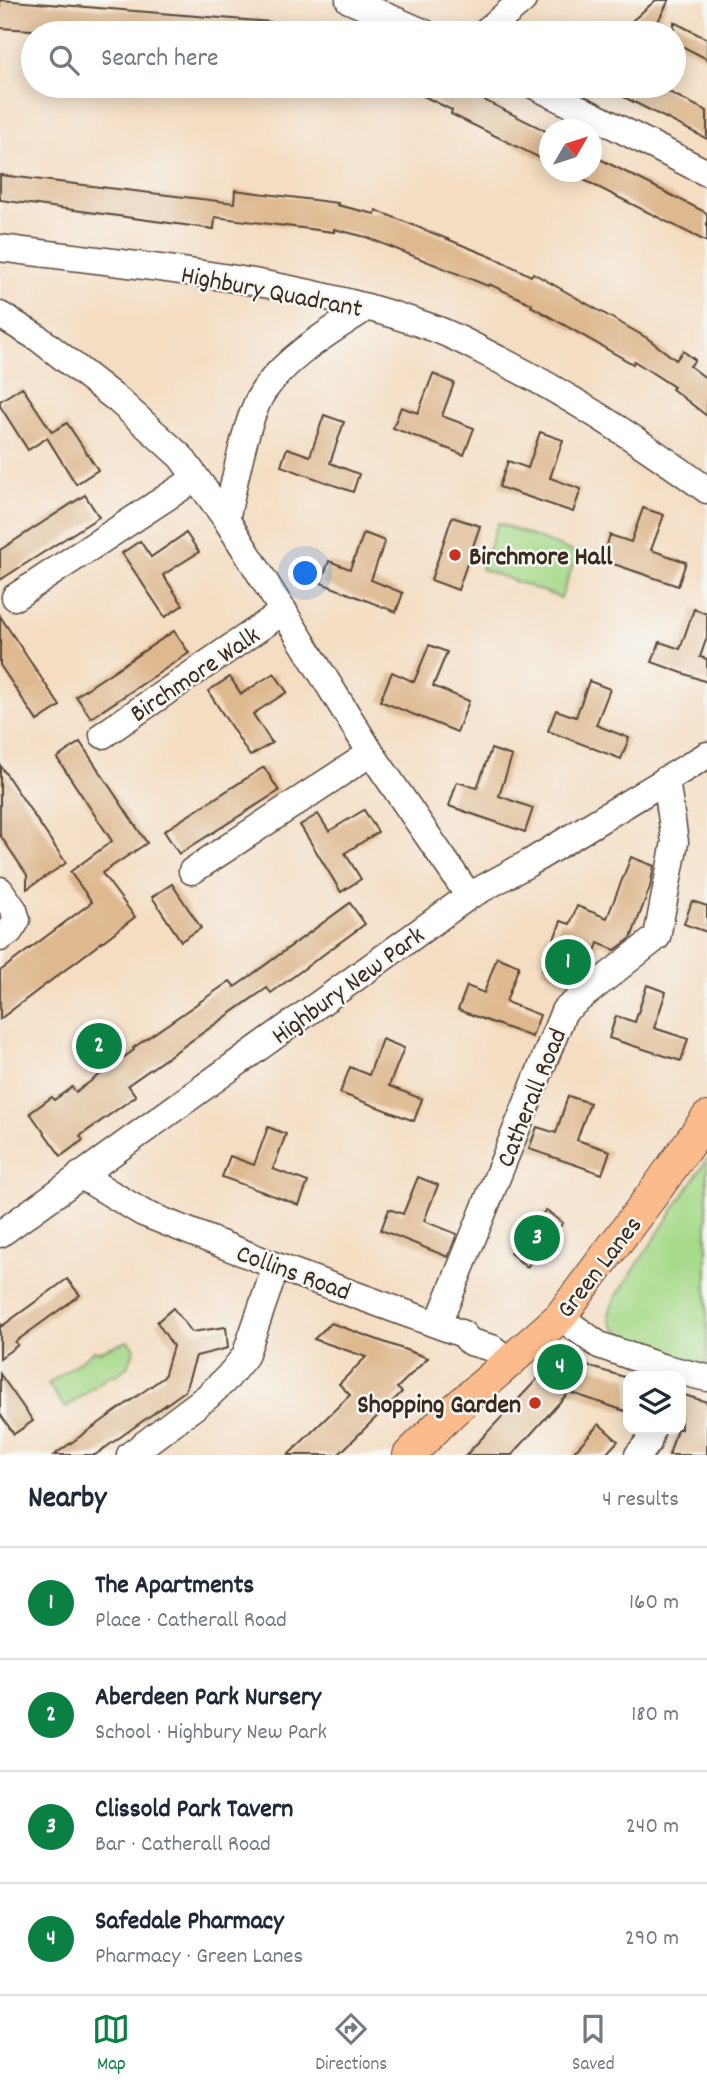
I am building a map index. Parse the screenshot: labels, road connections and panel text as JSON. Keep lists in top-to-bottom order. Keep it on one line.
{"streets":{"main road":["Green Lanes"],"street":["Highbury Quadrant","Birchmore Walk","Highbury New Park","Catherall Road","Collins Road"]},"crossings":[["Highbury New Park","Catherall Road"],["Highbury New Park","Collins Road"],["Catherall Road","Collins Road"],["Green Lanes","Collins Road"]],"places":["Birchmore Hall","Shopping Garden"],"north":"top right","page":{"search":"Search here","pins":["1","2","3","4"],"heading":["Nearby","4 results"],"list":[{"mark":"1","name":"The Apartments","note":"Place · Catherall Road","value":"160 m"},{"mark":"2","name":"Aberdeen Park Nursery","note":"School · Highbury New Park","value":"180 m"},{"mark":"3","name":"Clissold Park Tavern","note":"Bar · Catherall Road","value":"240 m"},{"mark":"4","name":"Safedale Pharmacy","note":"Pharmacy · Green Lanes","value":"290 m"}],"nav":["Map","Directions","Saved"]}}
